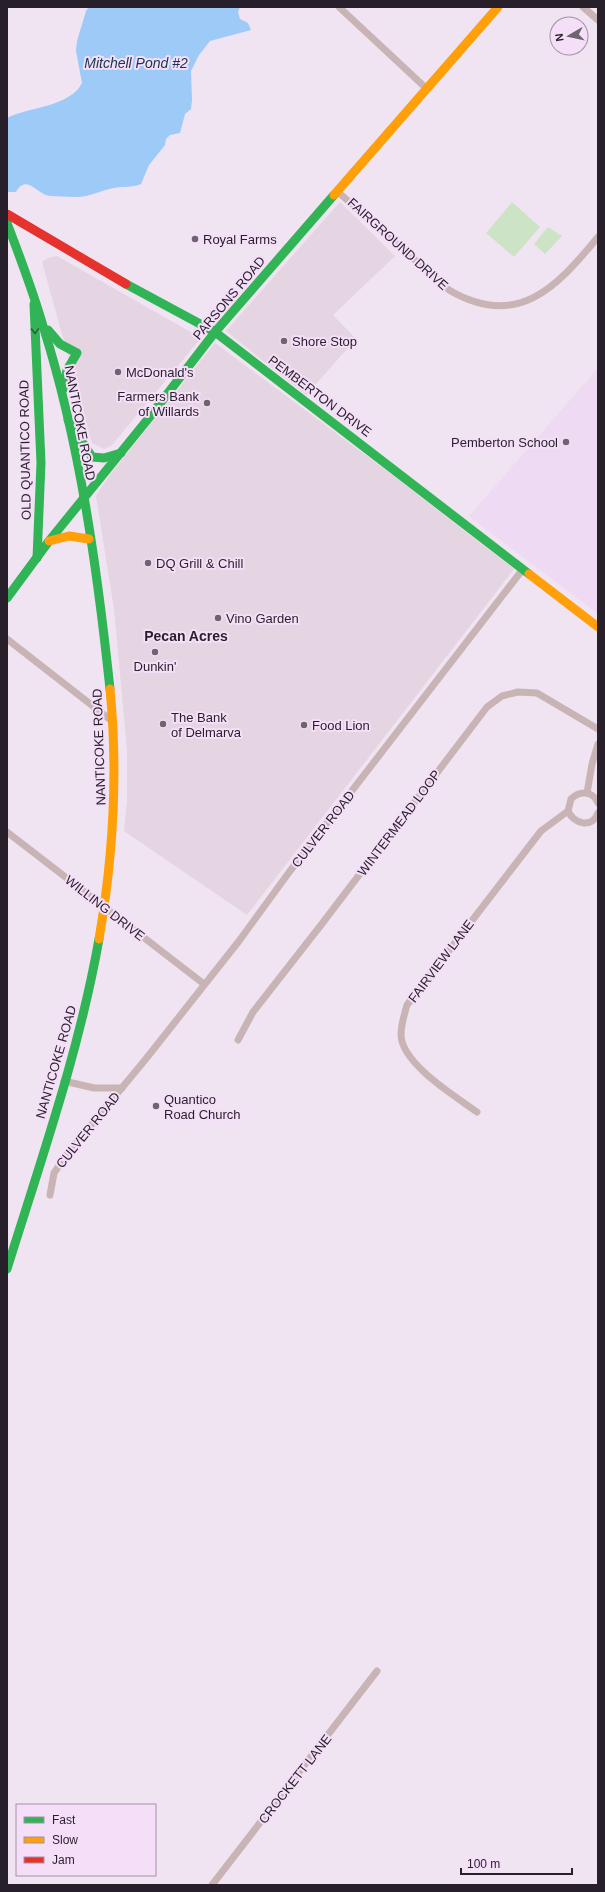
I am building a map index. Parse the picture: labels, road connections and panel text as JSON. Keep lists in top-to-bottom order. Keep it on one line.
{"streets":{"street":["FAIRGROUND DRIVE","PARSONS ROAD","PEMBERTON DRIVE","NANTICOKE ROAD","OLD QUANTICO ROAD","WINTERMEAD LOOP","CULVER ROAD","WILLING DRIVE","FAIRVIEW LANE","CROCKETT LANE"]},"crossings":[["FAIRGROUND DRIVE","PARSONS ROAD"],["PARSONS ROAD","PEMBERTON DRIVE"],["PARSONS ROAD","NANTICOKE ROAD"],["PARSONS ROAD","OLD QUANTICO ROAD"],["PEMBERTON DRIVE","CULVER ROAD"],["NANTICOKE ROAD","OLD QUANTICO ROAD"],["NANTICOKE ROAD","CULVER ROAD"],["NANTICOKE ROAD","WILLING DRIVE"],["CULVER ROAD","WILLING DRIVE"]],"one_way":["OLD QUANTICO ROAD"],"districts":["Pecan Acres"],"water":["Mitchell Pond #2"],"places":["Royal Farms","Shore Stop","McDonald's","Farmers Bank of Willards","Pemberton School","DQ Grill & Chill","Vino Garden","Dunkin'","The Bank of Delmarva","Food Lion","Quantico Road Church"],"legend":["Fast","Slow","Jam"],"scale_bar":"100 m","north":"left"}
